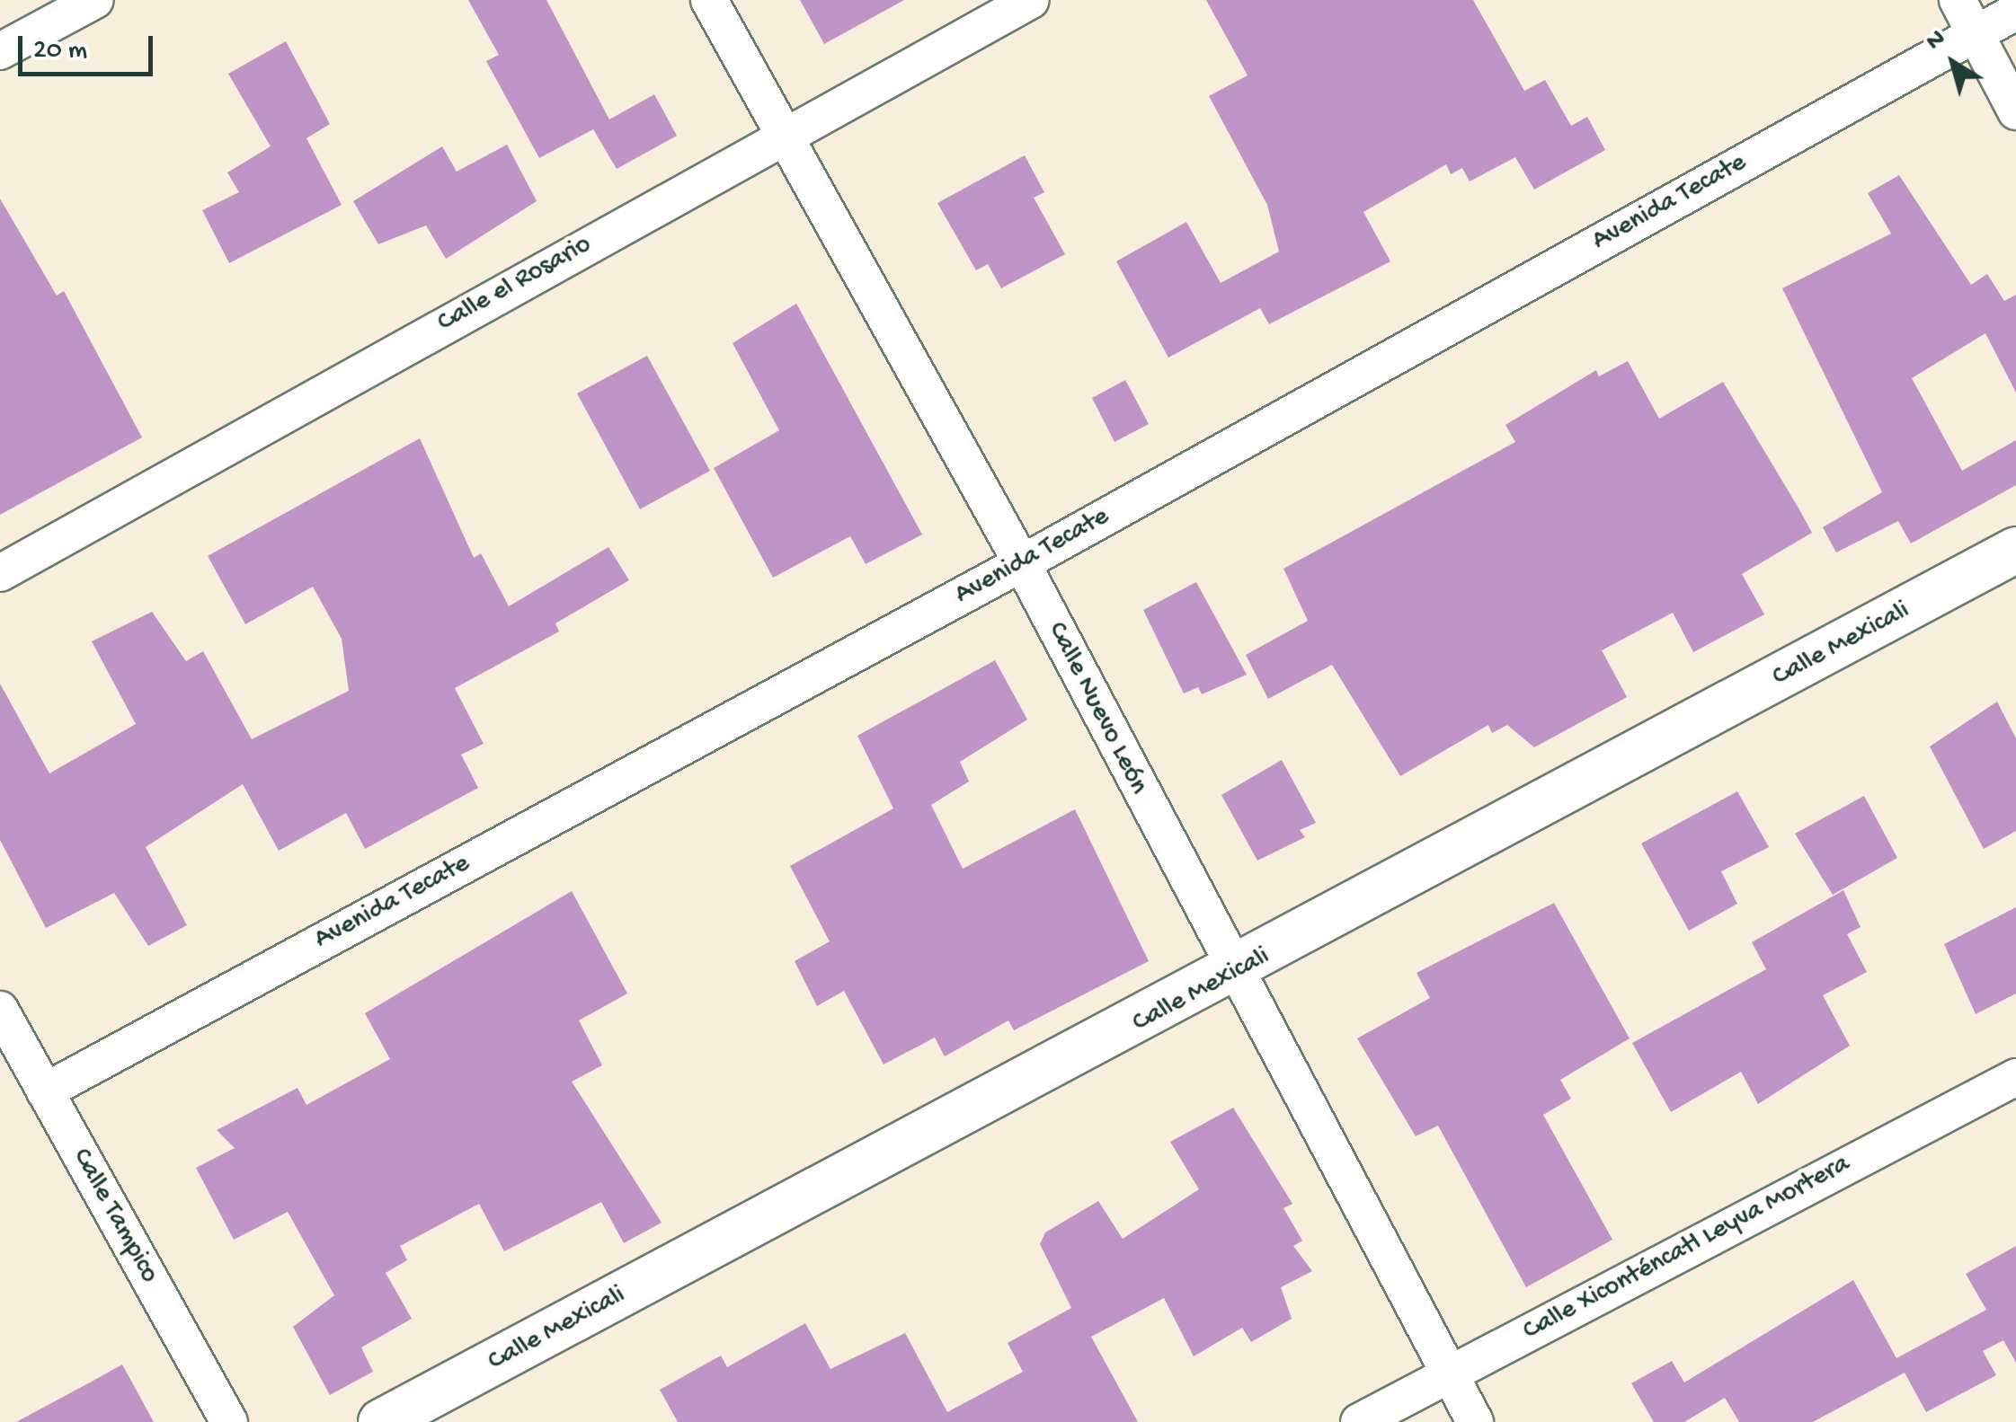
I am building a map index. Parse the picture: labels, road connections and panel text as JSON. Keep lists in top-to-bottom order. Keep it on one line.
{"streets":{"street":["Avenida Tecate","Calle el Rosario","Calle Mexicali","Calle Nuevo León","Calle Tampico","Calle Xiconténcatl Leyva Mortera"]},"crossings":[["Avenida Tecate","Calle Nuevo León"],["Avenida Tecate","Calle Tampico"],["Calle el Rosario","Calle Nuevo León"],["Calle Mexicali","Calle Nuevo León"],["Calle Nuevo León","Calle Xiconténcatl Leyva Mortera"]],"scale_bar":"20 m","north":"top left"}
